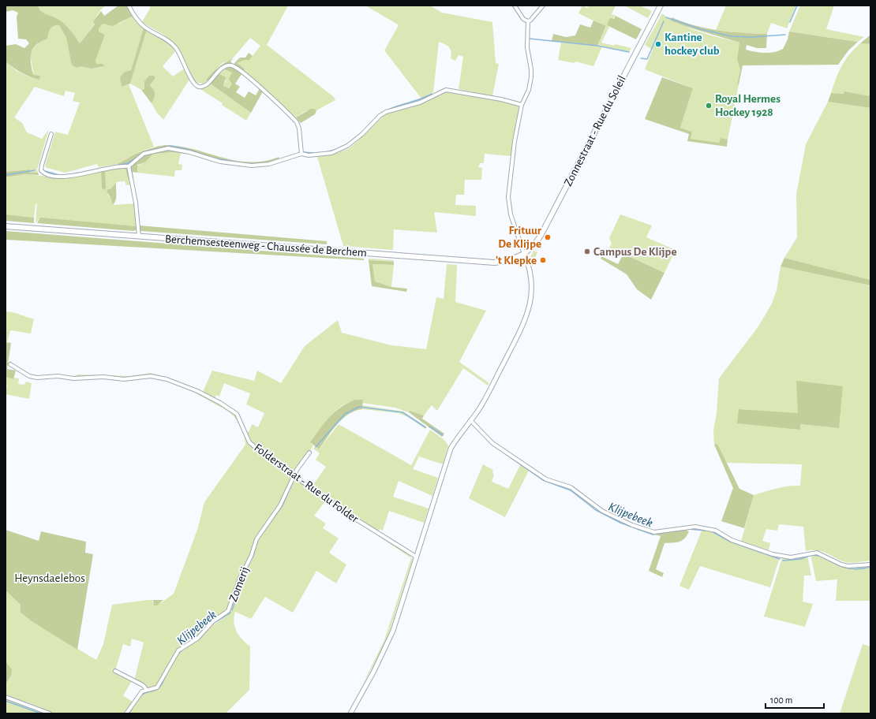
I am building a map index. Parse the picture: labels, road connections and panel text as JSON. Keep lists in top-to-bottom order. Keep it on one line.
{"streets":{"main road":["Zonnestraat - Rue du Soleil","Berchemsesteenweg - Chaussée de Berchem"],"street":["Folderstraat - Rue du Folder","Zomerij"]},"crossings":[["Zonnestraat - Rue du Soleil","Berchemsesteenweg - Chaussée de Berchem"],["Folderstraat - Rue du Folder","Zomerij"]],"water":["Klijpebeek"],"parks":["Heynsdaelebos"],"places":["Kantine hockey club","Royal Hermes Hockey 1928","Frituur De Klijpe","Campus De Klijpe","'t Klepke"],"scale_bar":"100 m"}
